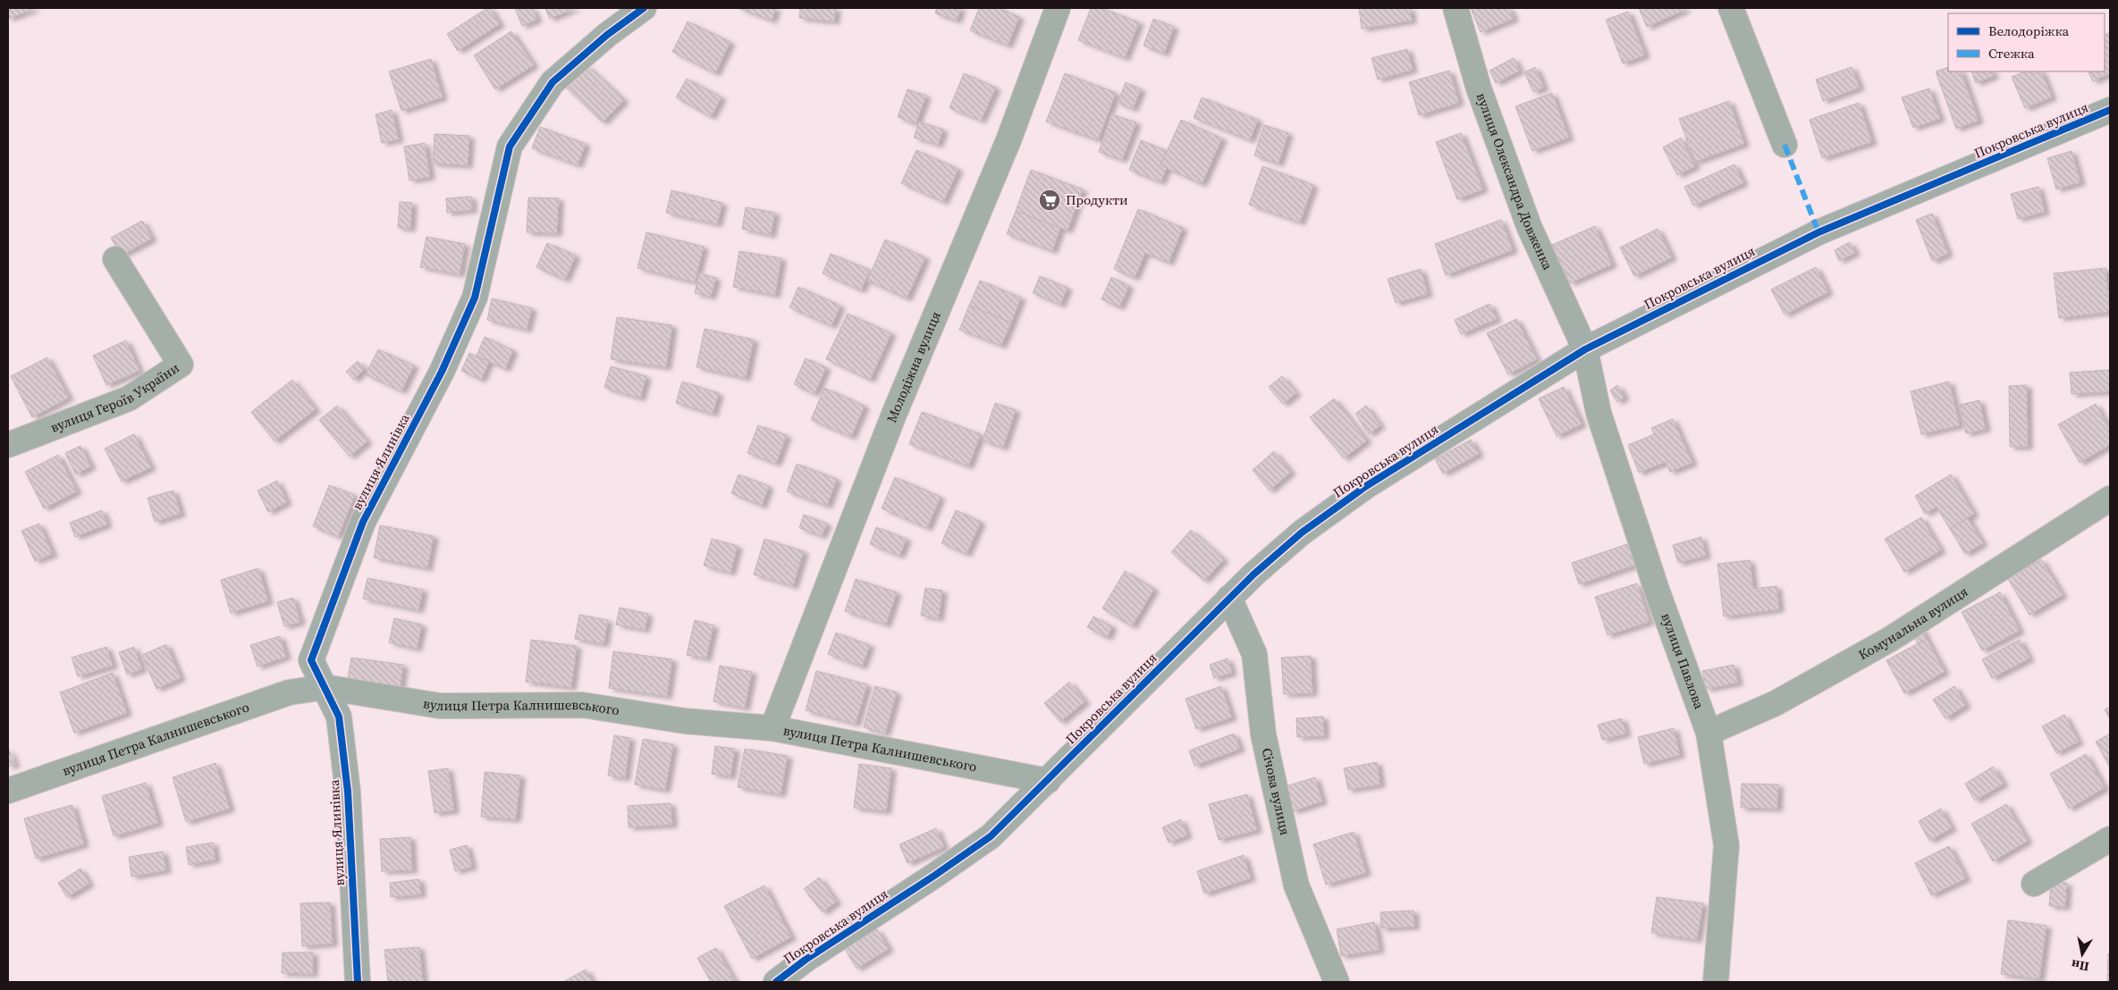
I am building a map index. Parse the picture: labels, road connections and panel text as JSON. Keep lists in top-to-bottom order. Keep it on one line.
{"streets":{"street":["Покровська вулиця","вулиця Олександра Довженка","Молодіжна вулиця","вулиця Героїв України","вулиця Ялинівка","Комунальна вулиця","вулиця Павлова","вулиця Петра Калнишевського","Січова вулиця"]},"crossings":[["Покровська вулиця","вулиця Олександра Довженка"],["Покровська вулиця","вулиця Павлова"],["Покровська вулиця","вулиця Петра Калнишевського"],["Покровська вулиця","Січова вулиця"],["вулиця Олександра Довженка","вулиця Павлова"],["Молодіжна вулиця","вулиця Петра Калнишевського"],["вулиця Ялинівка","вулиця Петра Калнишевського"],["Комунальна вулиця","вулиця Павлова"]],"places":{"supermarket":["Продукти"]},"legend":["Велодоріжка","Стежка"],"north":"bottom"}
